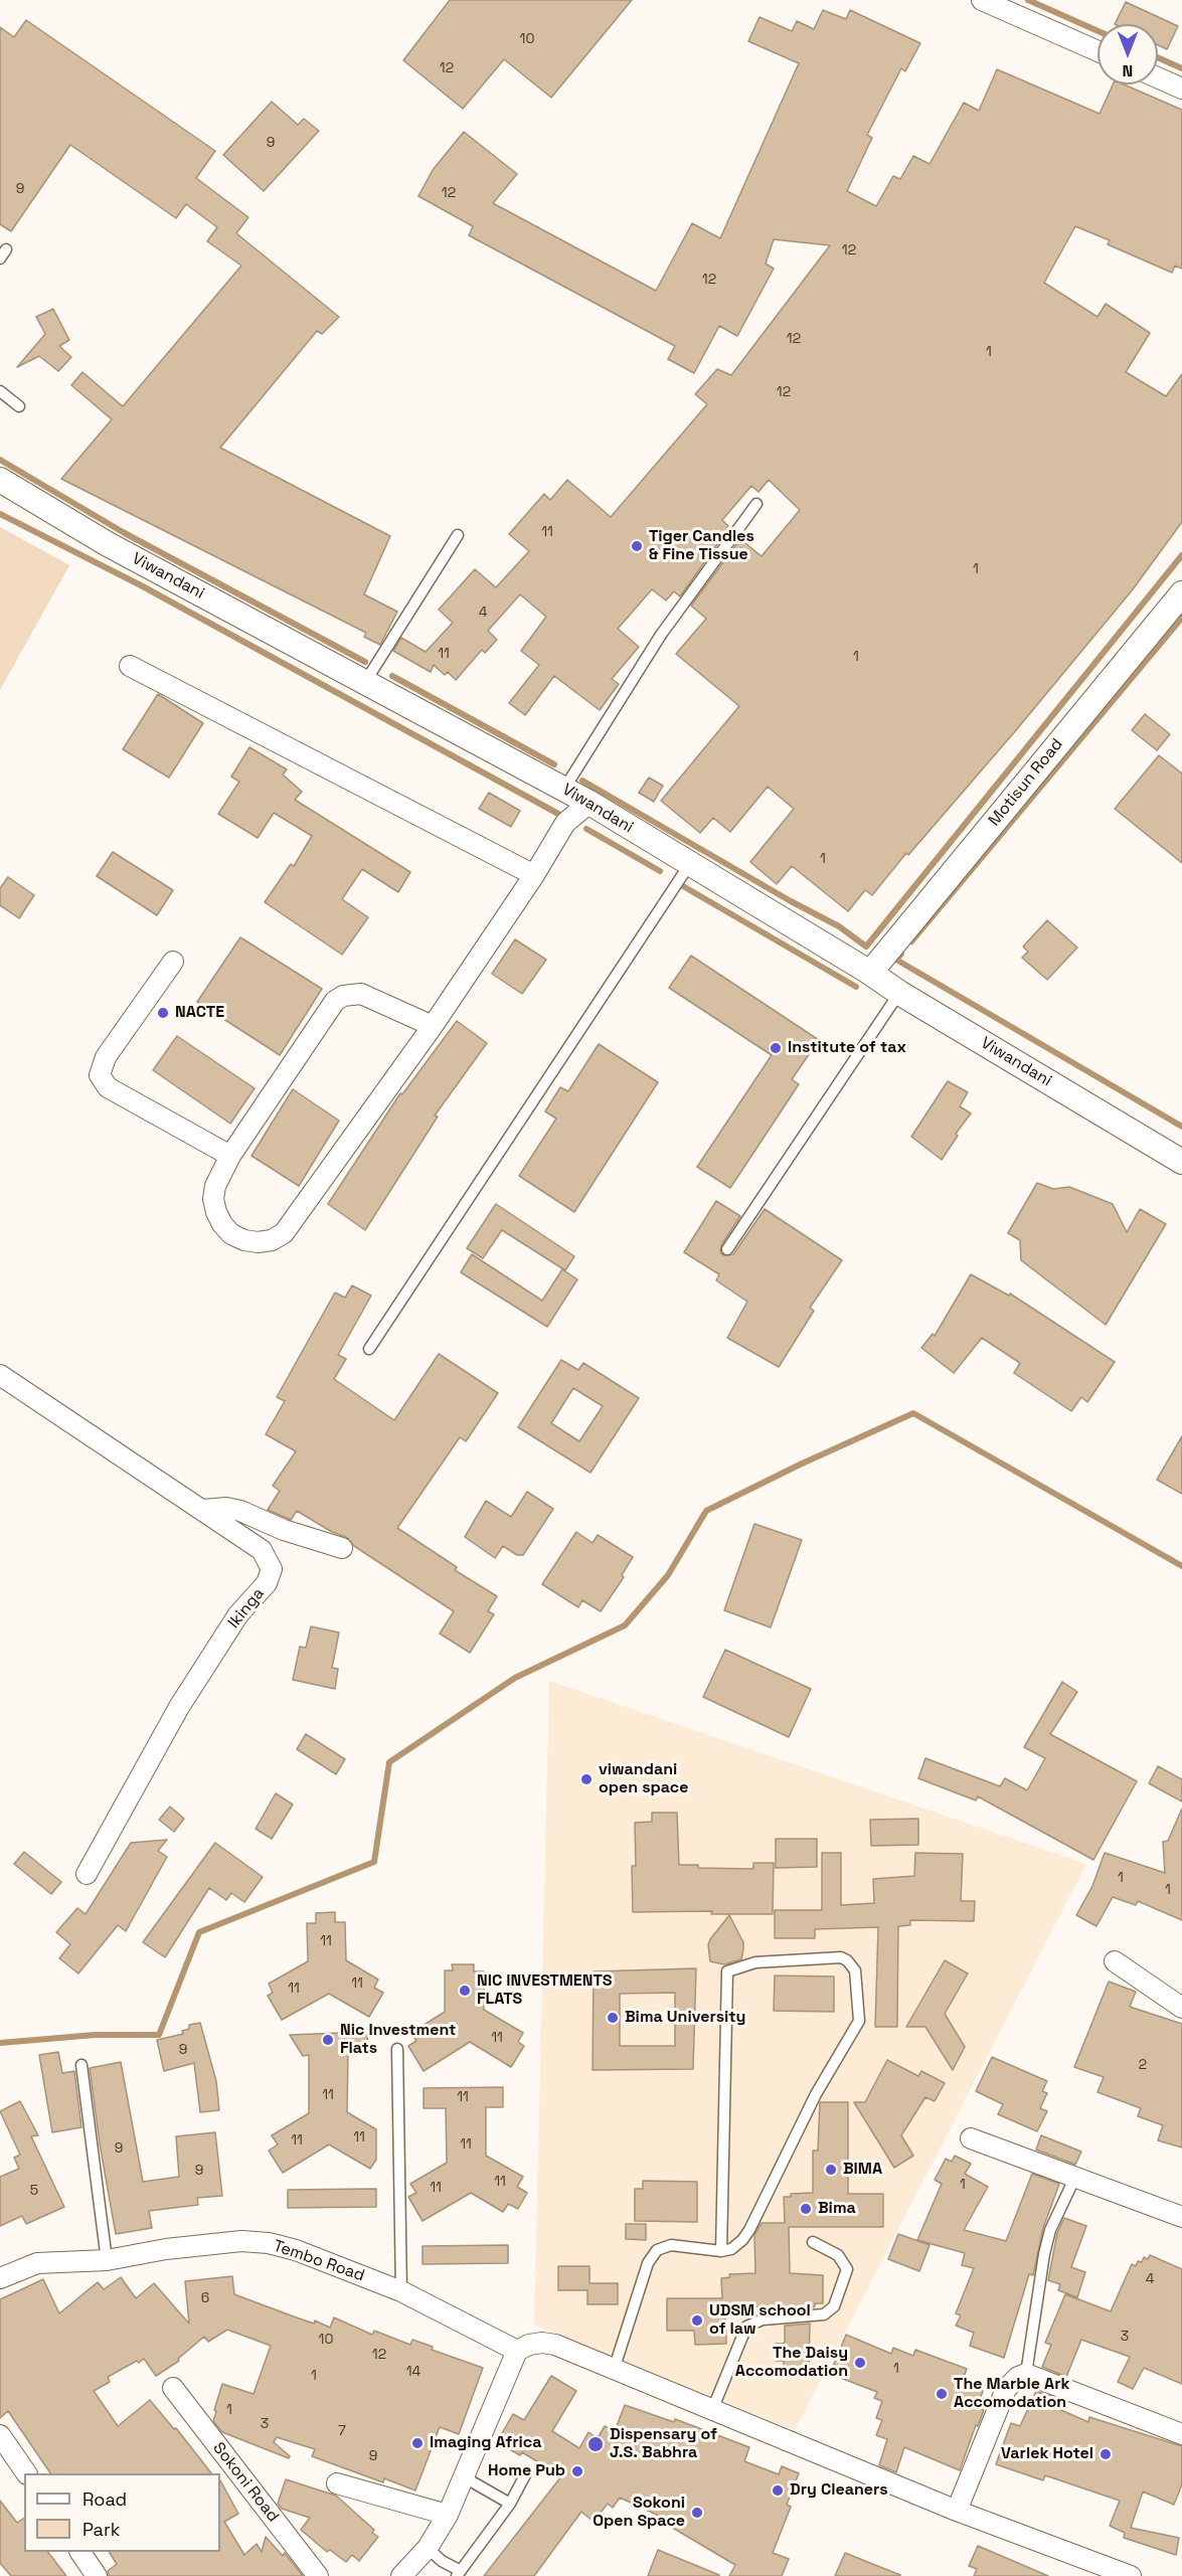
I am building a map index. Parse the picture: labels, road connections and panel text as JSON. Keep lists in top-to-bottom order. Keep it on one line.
{"streets":{"street":["Viwandani","Motisun Road","Ikinga","Tembo Road","Sokoni Road"]},"crossings":[["Viwandani","Motisun Road"]],"places":["Tiger Candles & Fine Tissue","NACTE","Institute of tax","viwandani open space","NIC INVESTMENTS FLATS","Bima University","Nic Investment Flats","BIMA","Bima","UDSM school of law","The Daisy Accomodation","The Marble Ark Accomodation","Imaging Africa","Dispensary of J.S. Babhra","Varlek Hotel","Home Pub","Dry Cleaners","Sokoni Open Space"],"house_numbers":["10","12","9","9","12","12","12","12","1","12","11","1","4","11","1","1","1","1","11","11","11","11","9","2","11","11","11","11","11","9","9","11","1","11","5","4","6","3","10","12","1","14","1","1","3","7","9"],"legend":["Road","Park"],"north":"bottom"}
